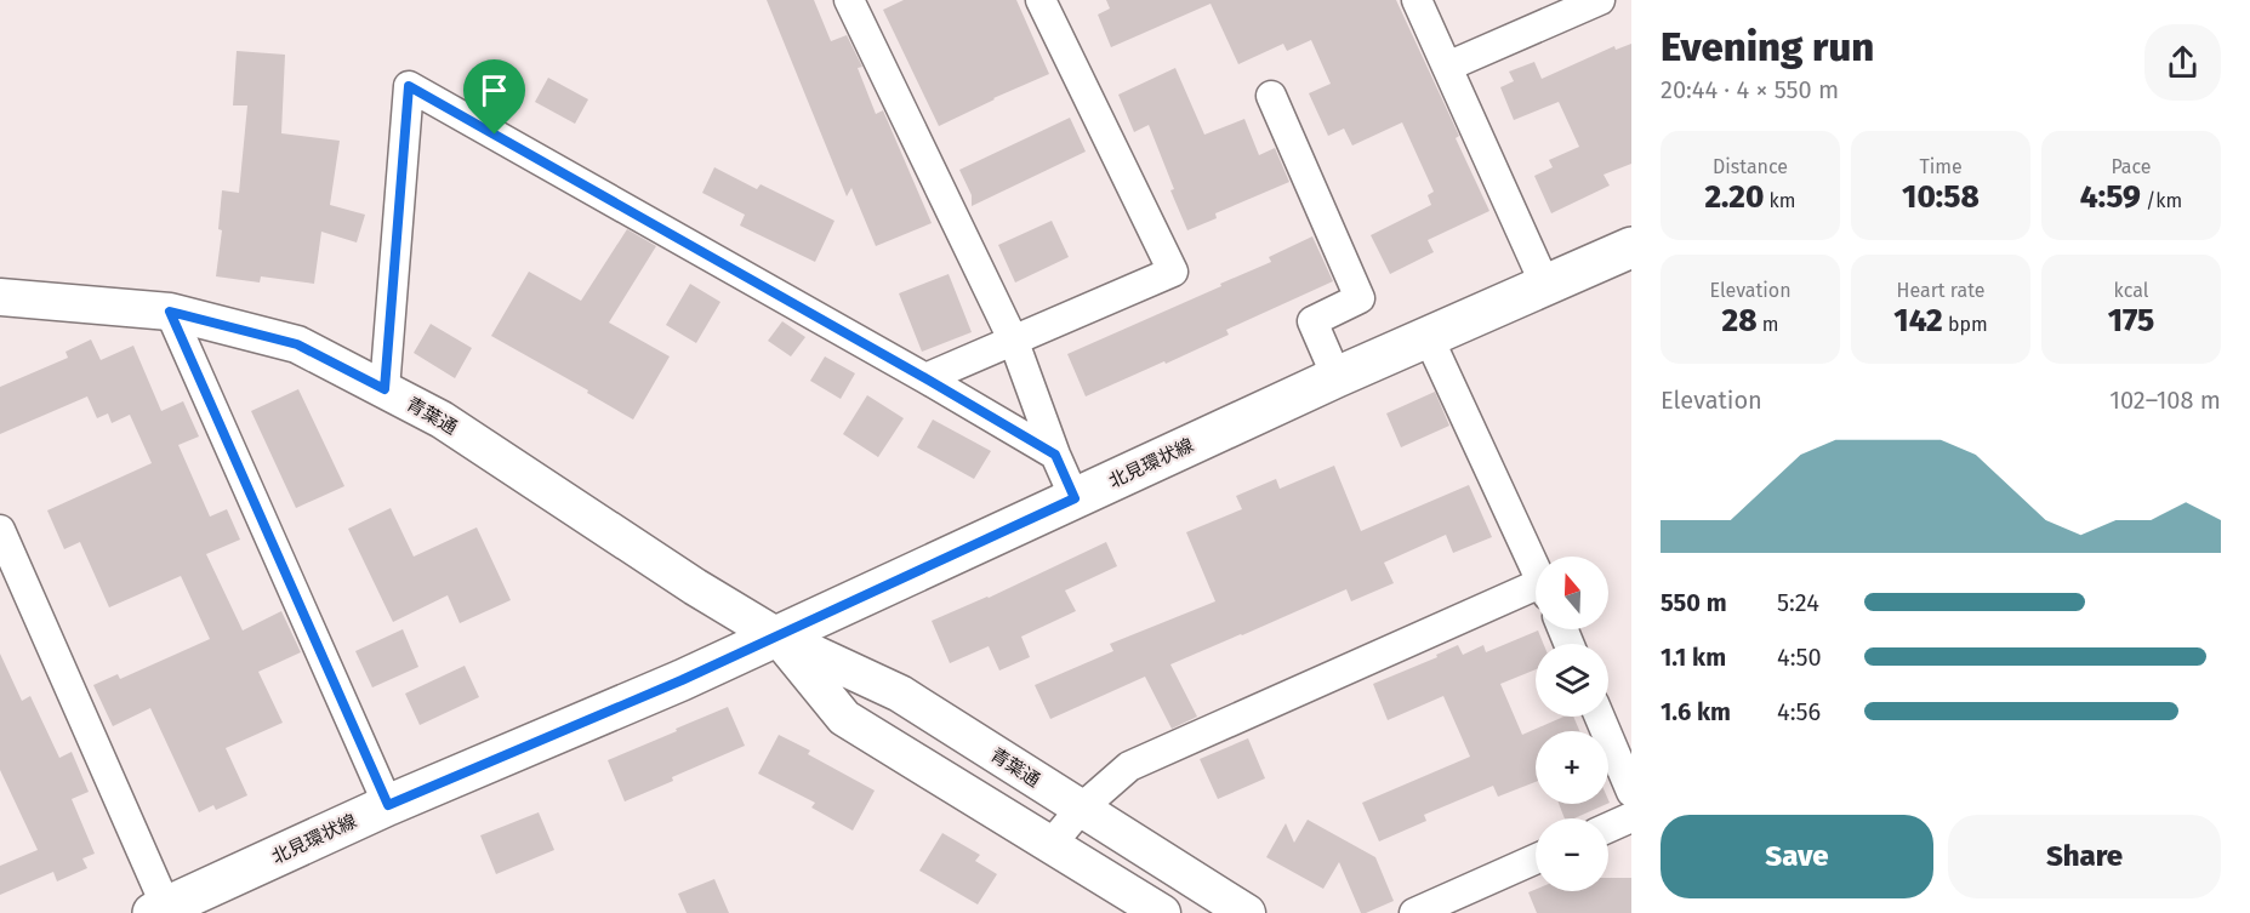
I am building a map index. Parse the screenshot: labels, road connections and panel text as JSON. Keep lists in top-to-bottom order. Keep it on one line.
{"streets":{"main road":["北見環状線"],"street":["青葉通"]},"crossings":[["青葉通","北見環状線"]],"north":"top","page":{"heading":["Evening run","20:44 · 4 × 550 m"],"stats":[["Distance","2.20 km"],["Time","10:58"],["Pace","4:59 /km"],["Elevation","28 m"],["Heart rate","142 bpm"],["kcal","175"]],"chart":["Elevation","102–108 m"],"map_buttons":["+","−"],"list":[{"name":"550 m","note":"5:24"},{"name":"1.1 km","note":"4:50"},{"name":"1.6 km","note":"4:56"}],"buttons":["Save","Share"]}}
